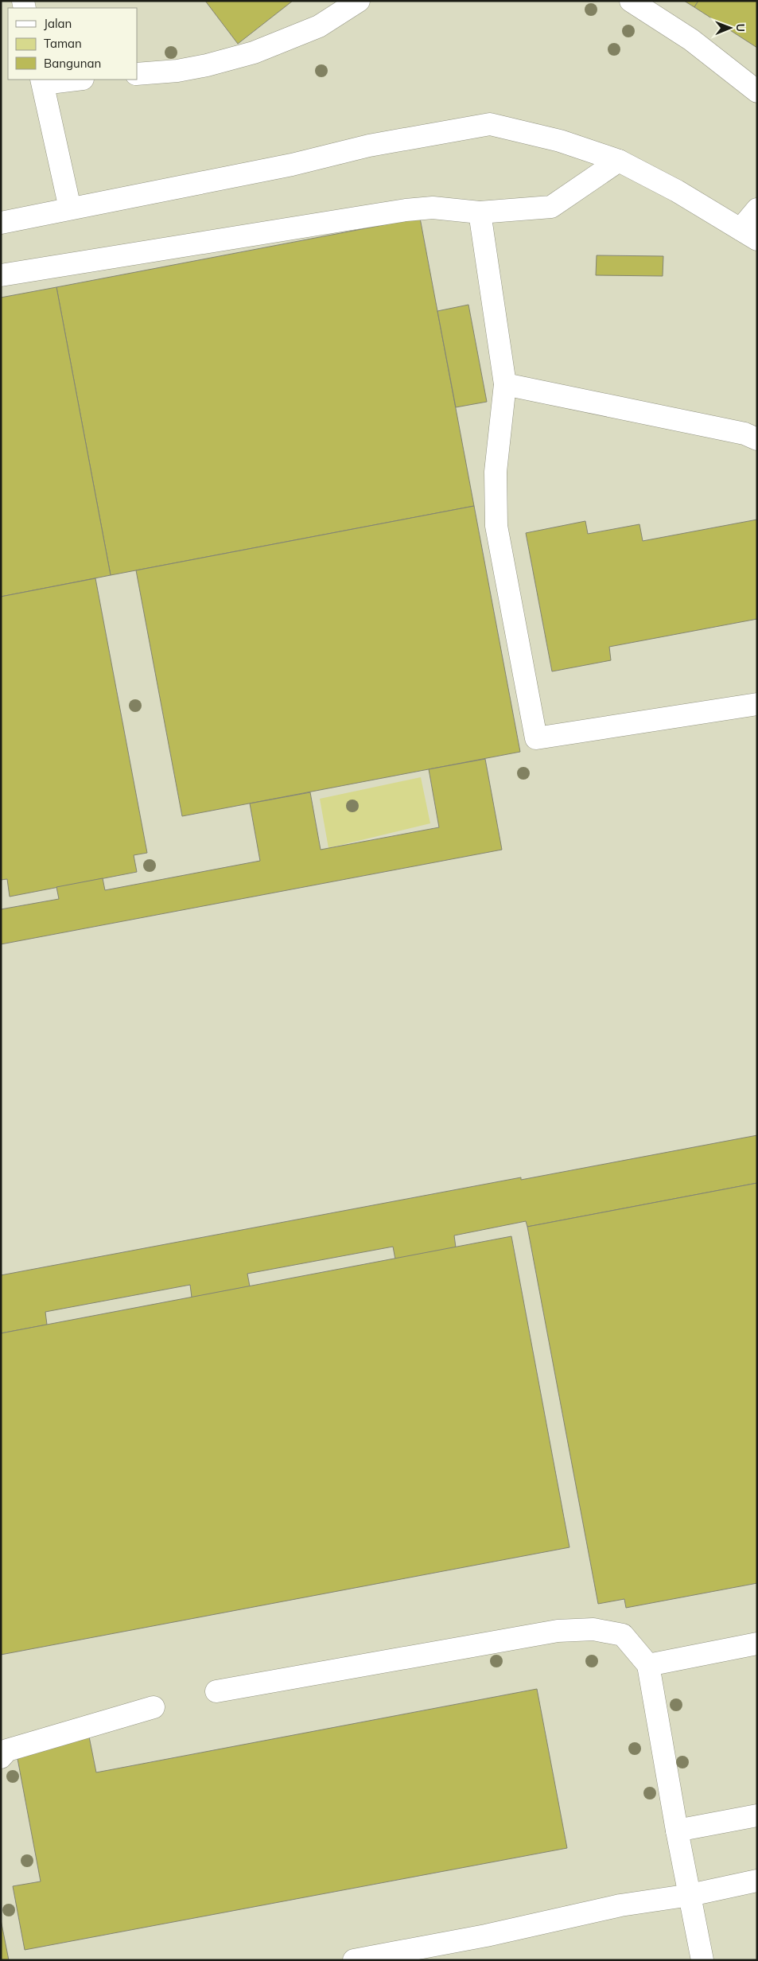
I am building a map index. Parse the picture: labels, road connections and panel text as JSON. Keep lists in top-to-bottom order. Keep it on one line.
{"legend":["Jalan","Taman","Bangunan"],"north":"right"}
